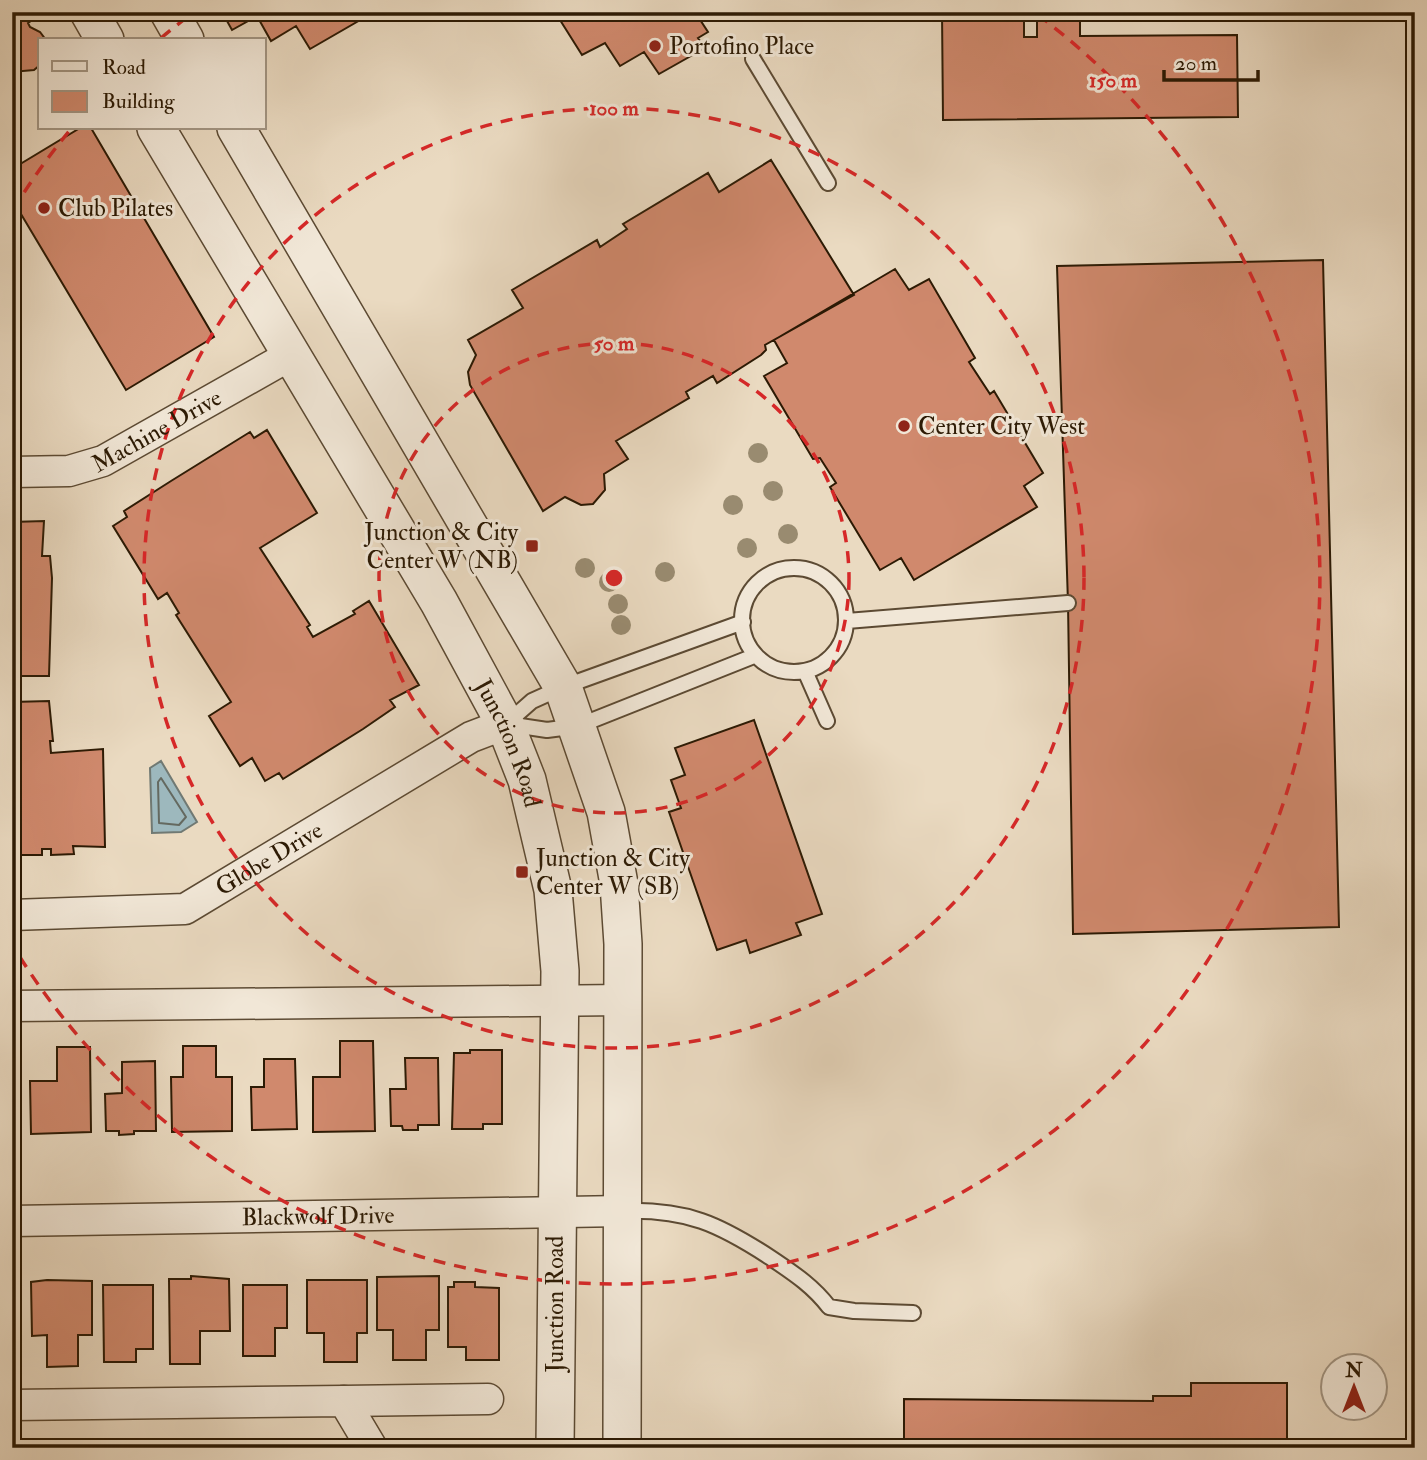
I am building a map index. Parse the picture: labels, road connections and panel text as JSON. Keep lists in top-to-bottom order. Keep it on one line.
{"streets":{"street":["Machine Drive","Junction Road","Globe Drive","Blackwolf Drive"]},"crossings":[["Machine Drive","Junction Road"],["Junction Road","Globe Drive"],["Junction Road","Blackwolf Drive"]],"places":{"other":["Portofino Place","Club Pilates","Center City West"],"transit":["Junction & City Center W (NB)","Junction & City Center W (SB)"]},"legend":["Road","Building"],"scale_bar":"20 m","north":"top","rings":["150 m","100 m","50 m"]}
